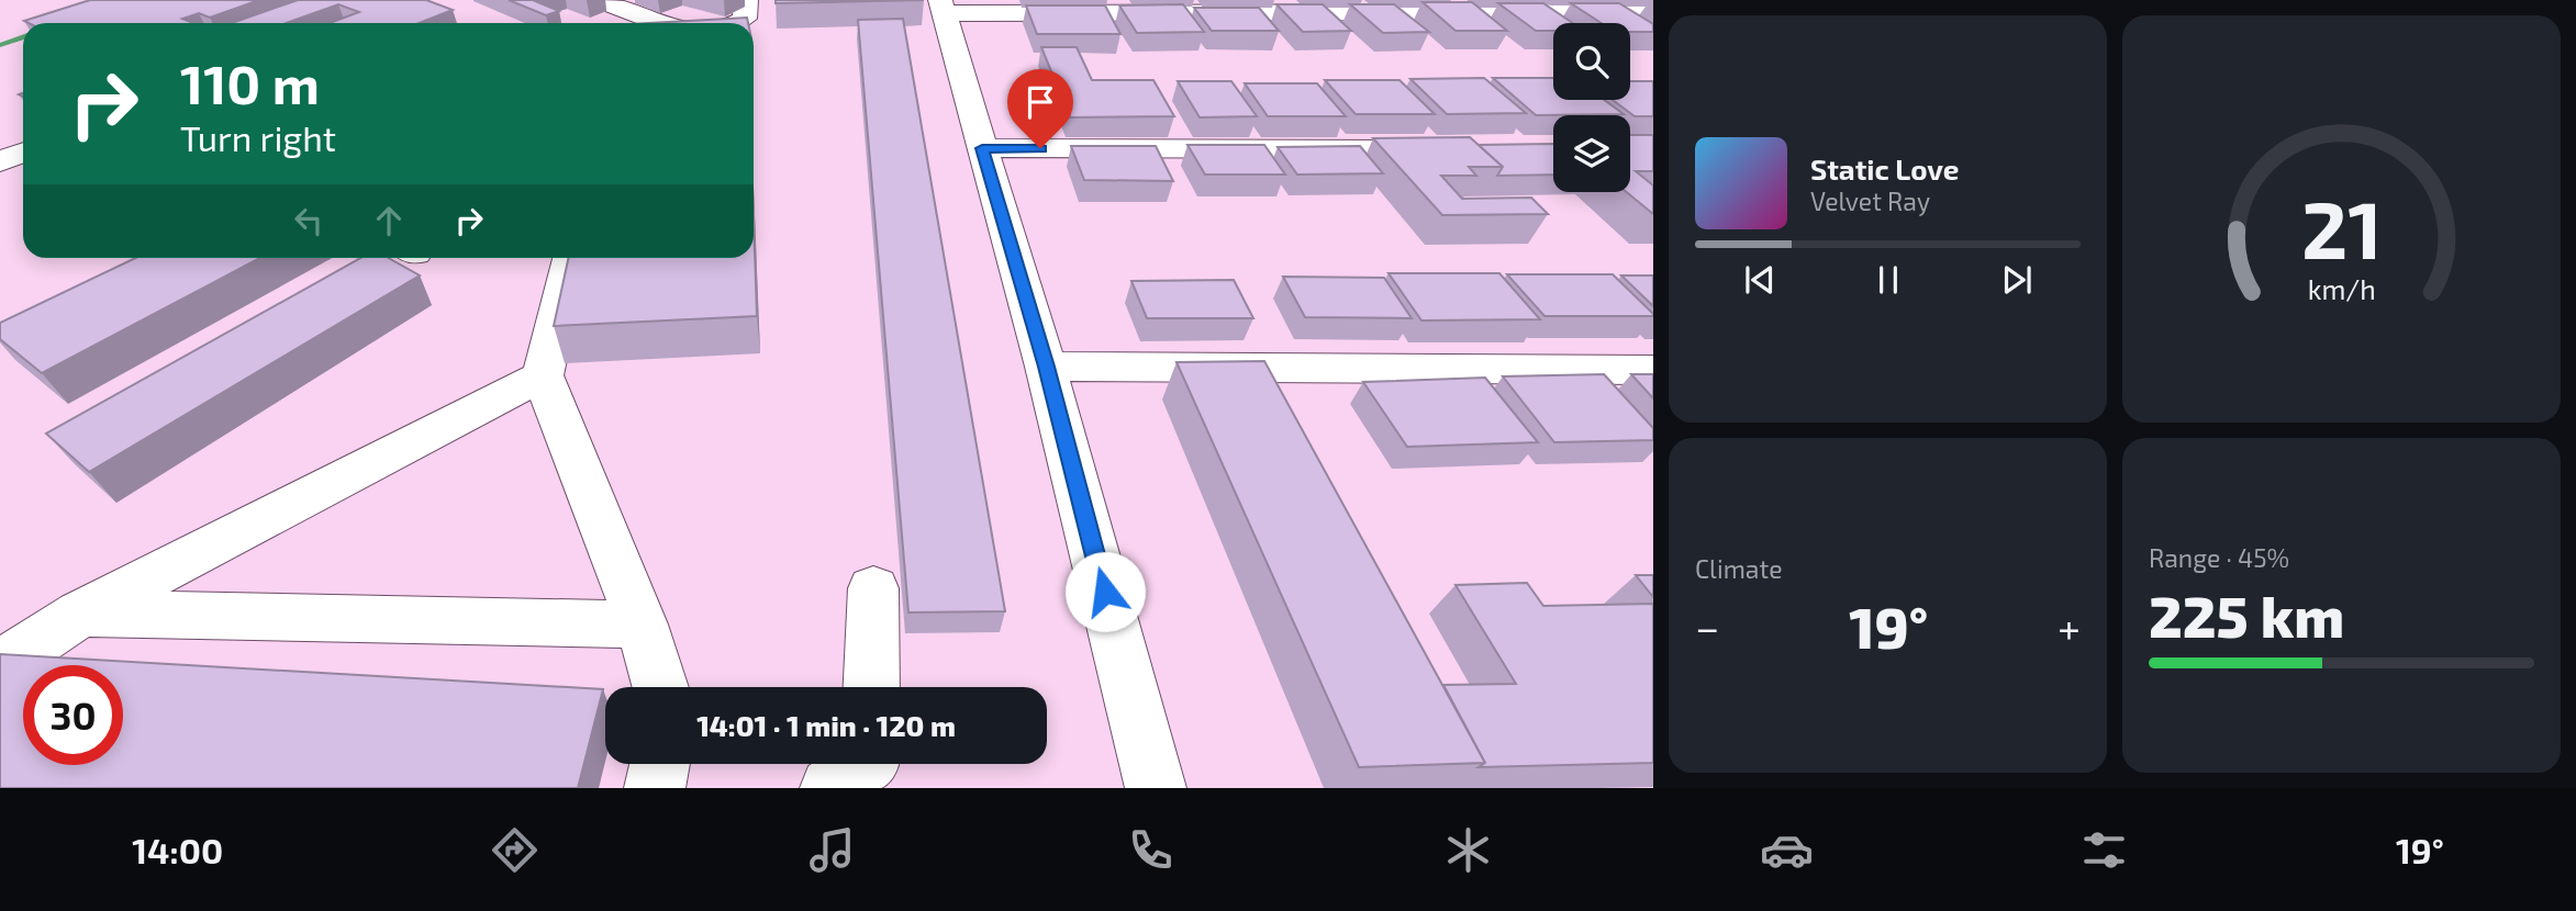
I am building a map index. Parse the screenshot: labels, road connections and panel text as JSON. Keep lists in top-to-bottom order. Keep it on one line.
{"page":{"turn":["110 m","Turn right"],"song":["Static Love","Velvet Ray"],"tile":["Climate",["Range · 45%","225 km"]],"heat":["−","19°","+"],"limit":"30","trip":"14:01 · 1 min · 120 m","tabs":["14:00","19°"],"gauge":["21","km/h"]}}
